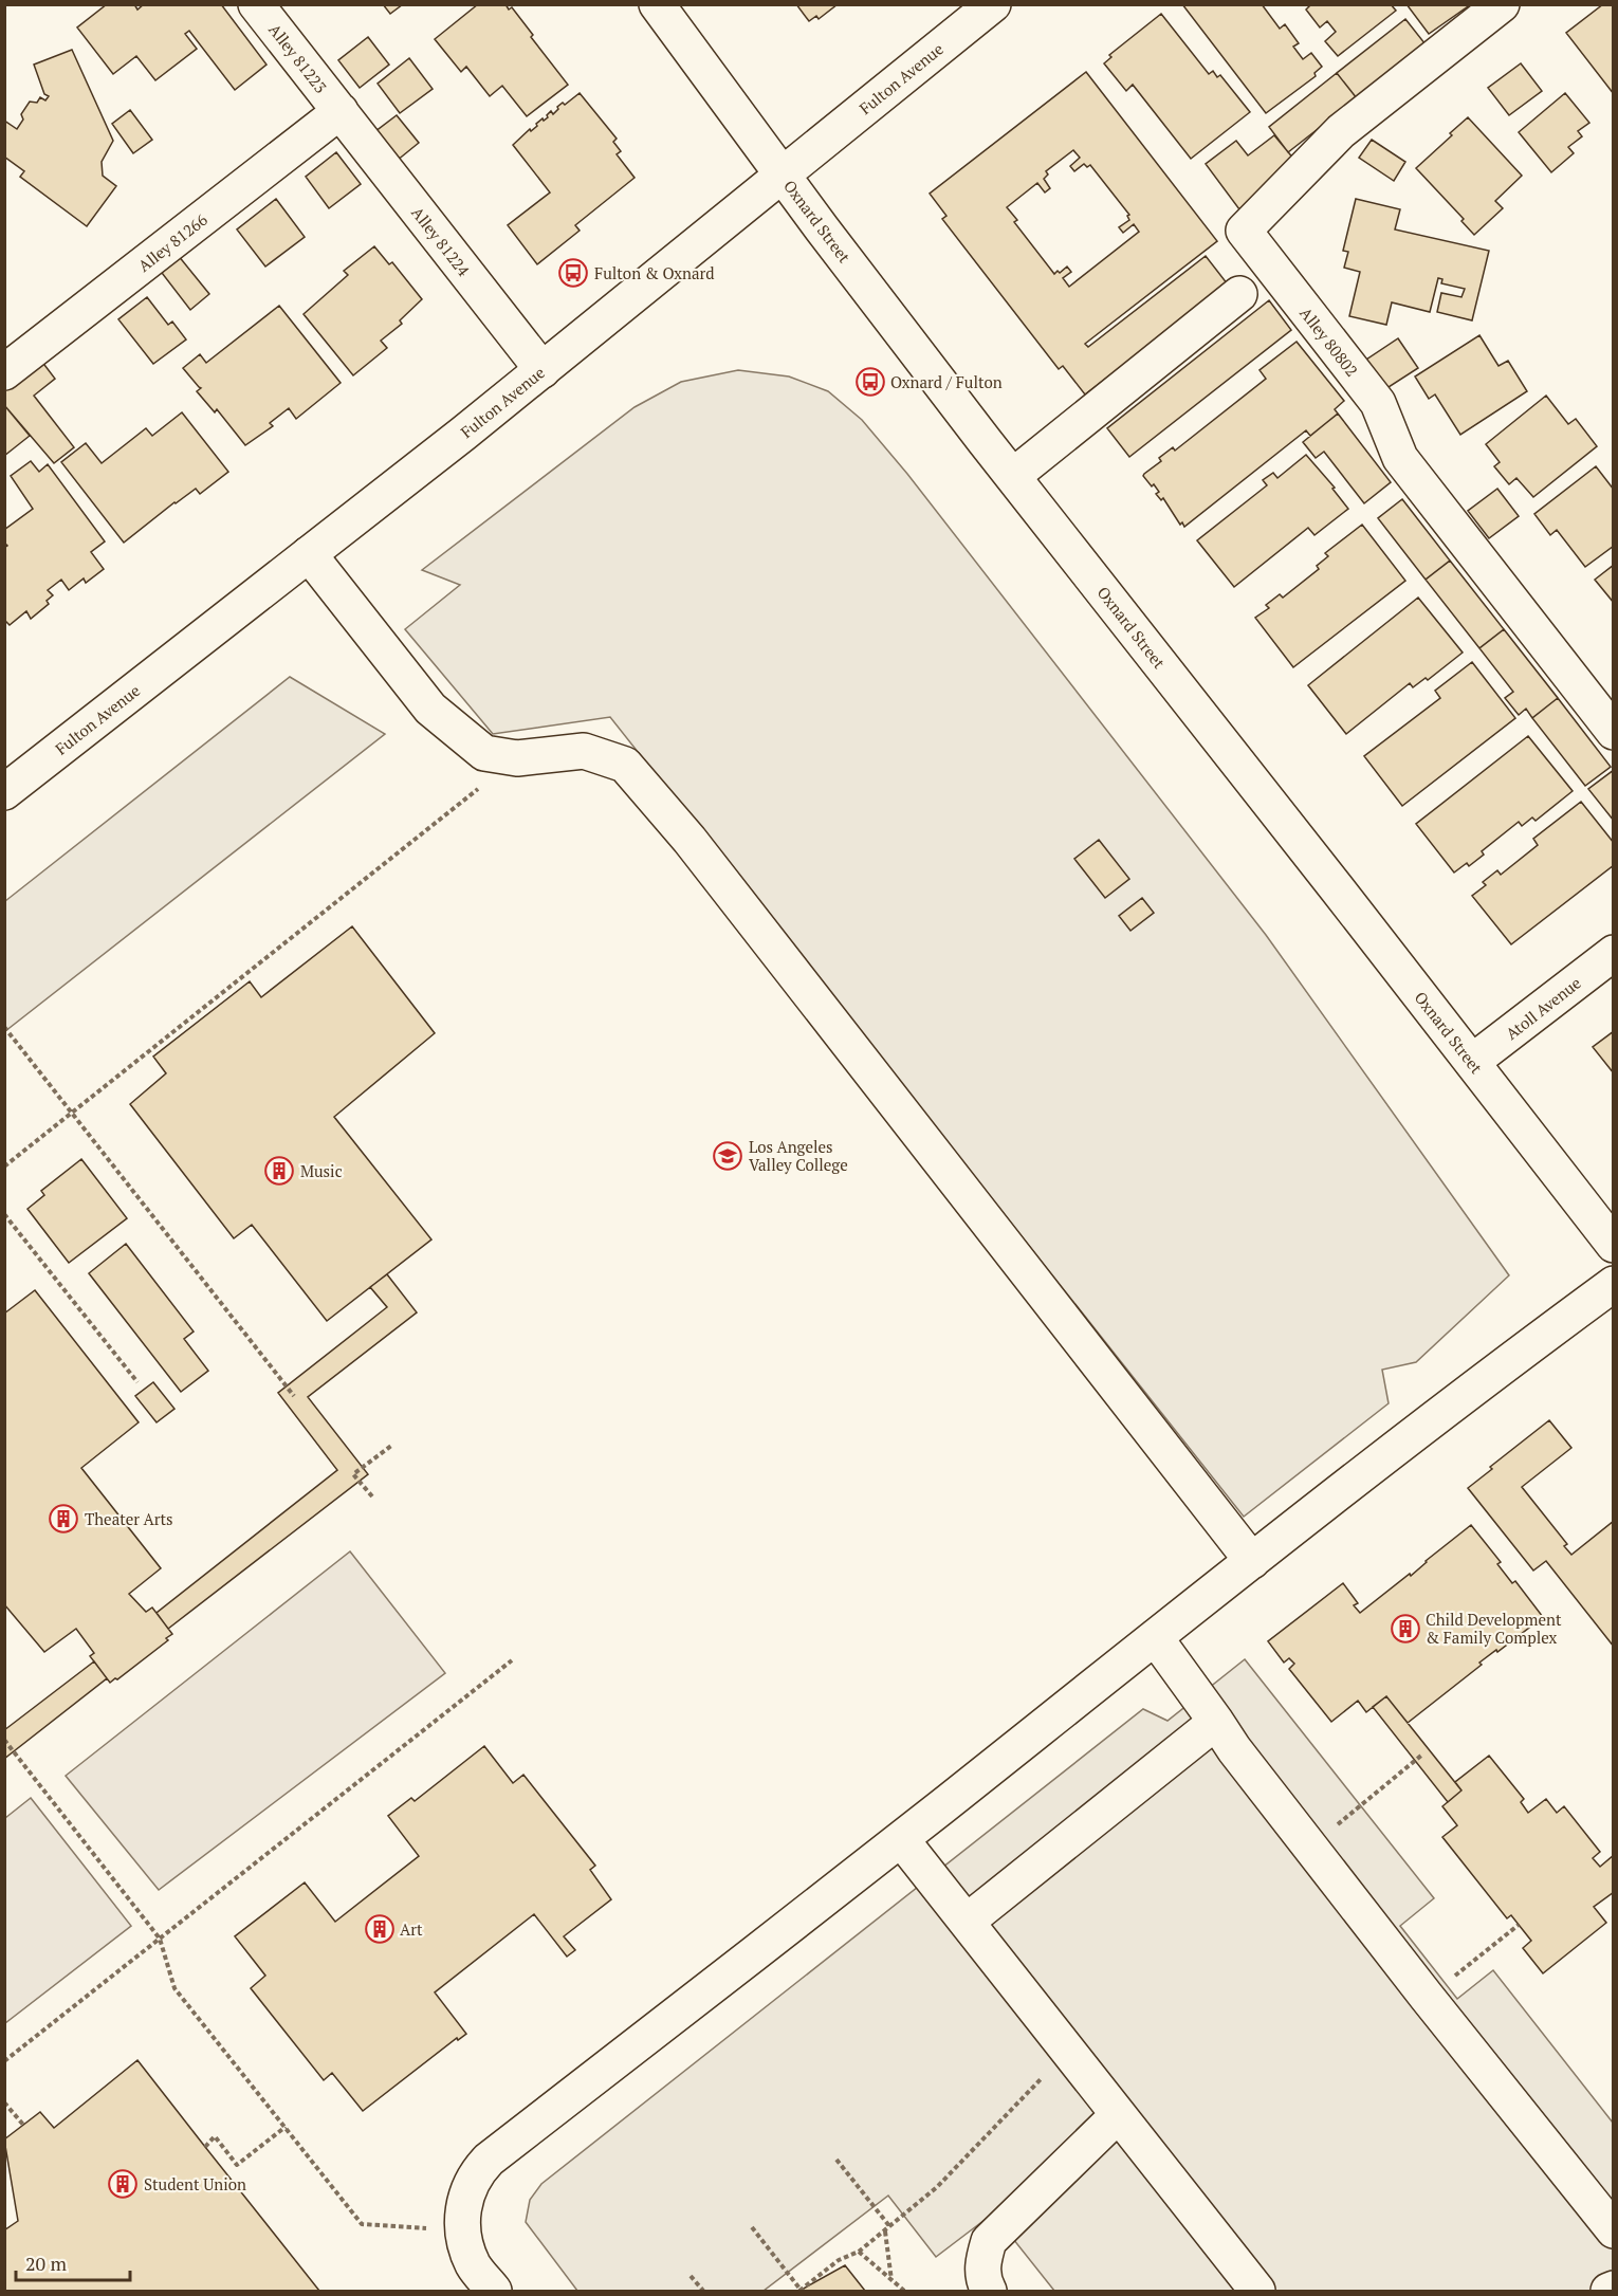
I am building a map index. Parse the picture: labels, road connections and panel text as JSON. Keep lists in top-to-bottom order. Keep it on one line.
{"streets":{"main road":["Alley 81223","Fulton Avenue","Oxnard Street","Alley 81224","Alley 81266","Alley 80802","Atoll Avenue"]},"crossings":[["Alley 81223","Alley 81224"],["Alley 81223","Alley 81266"],["Fulton Avenue","Oxnard Street"],["Fulton Avenue","Alley 81224"],["Oxnard Street","Atoll Avenue"],["Alley 81224","Alley 81266"]],"places":{"bus stop":["Fulton & Oxnard","Oxnard / Fulton"],"school or university":["Los Angeles Valley College"],"building":["Music","Theater Arts","Child Development & Family Complex","Art","Student Union"]},"scale_bar":"20 m"}
